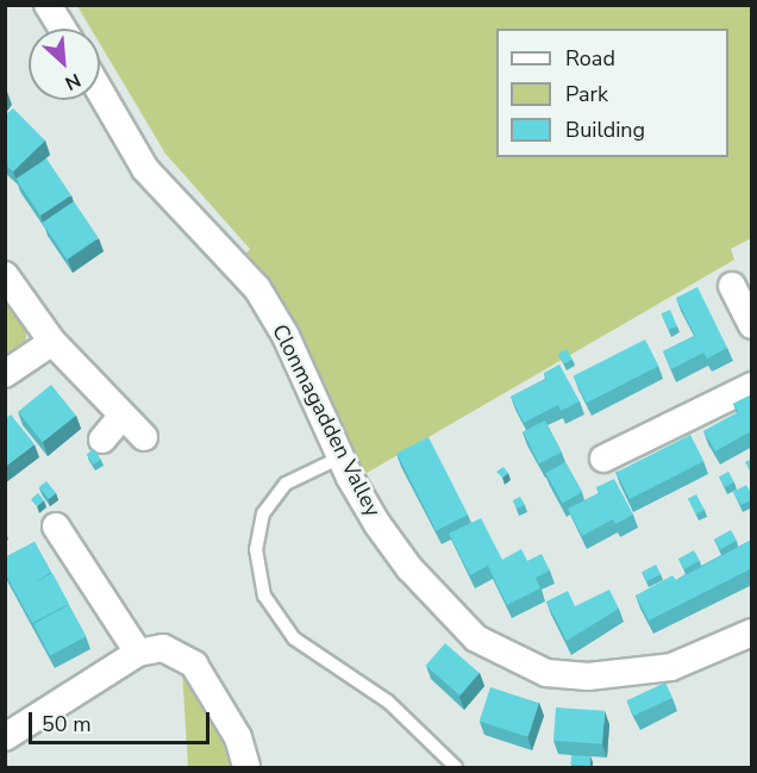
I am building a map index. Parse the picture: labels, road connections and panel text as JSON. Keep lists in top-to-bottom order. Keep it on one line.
{"streets":{"street":["Clonmagadden Valley"]},"legend":["Road","Park","Building"],"scale_bar":"50 m","north":"bottom right"}
